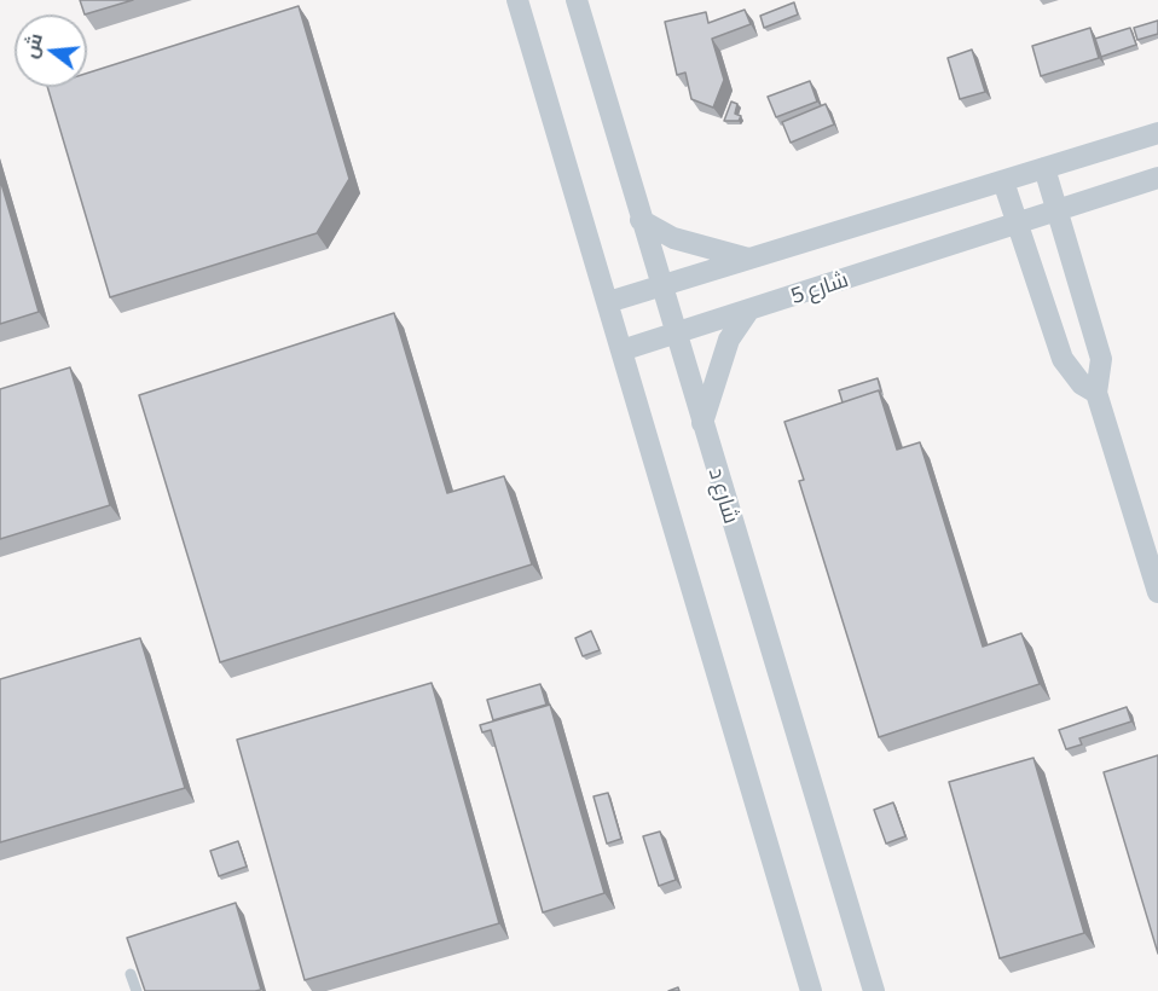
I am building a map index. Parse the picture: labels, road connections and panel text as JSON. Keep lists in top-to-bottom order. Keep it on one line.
{"streets":{"street":["شارع 5","شارع د"]},"crossings":[["شارع 5","شارع د"]],"north":"left"}
